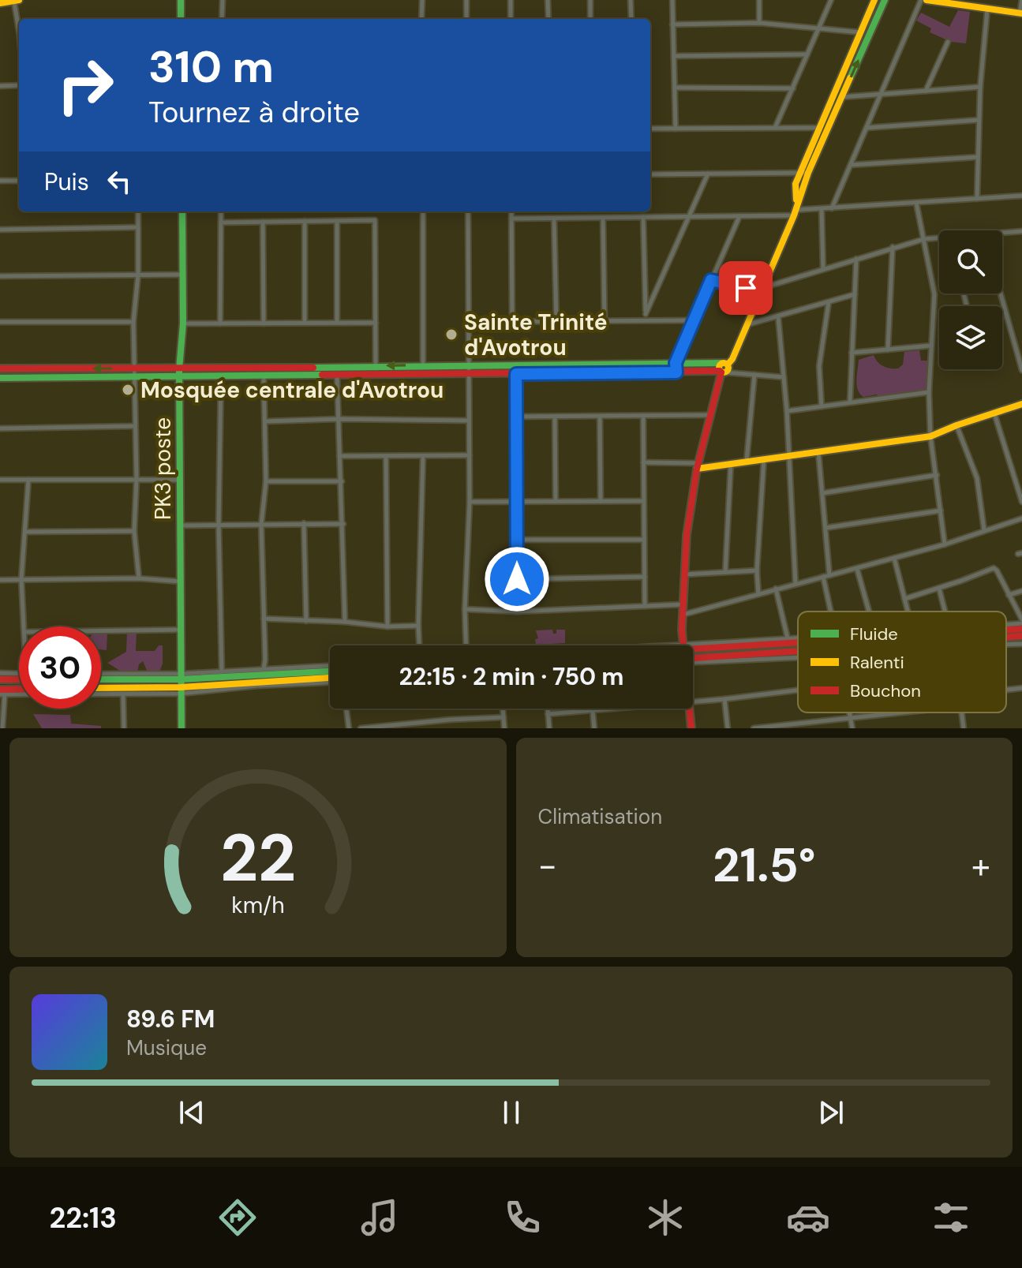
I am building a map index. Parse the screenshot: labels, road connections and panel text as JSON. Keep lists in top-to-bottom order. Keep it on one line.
{"streets":{"street":["PK3 poste"]},"places":["Sainte Trinité d'Avotrou","Mosquée centrale d'Avotrou"],"legend":["Fluide","Ralenti","Bouchon"],"page":{"turn":["310 m","Tournez à droite"],"then":"Puis","limit":"30","trip":"22:15 · 2 min · 750 m","tile":"Climatisation","heat":["−","21.5°","+"],"song":["89.6 FM","Musique"],"tabs":"22:13","gauge":["22","km/h"]}}
